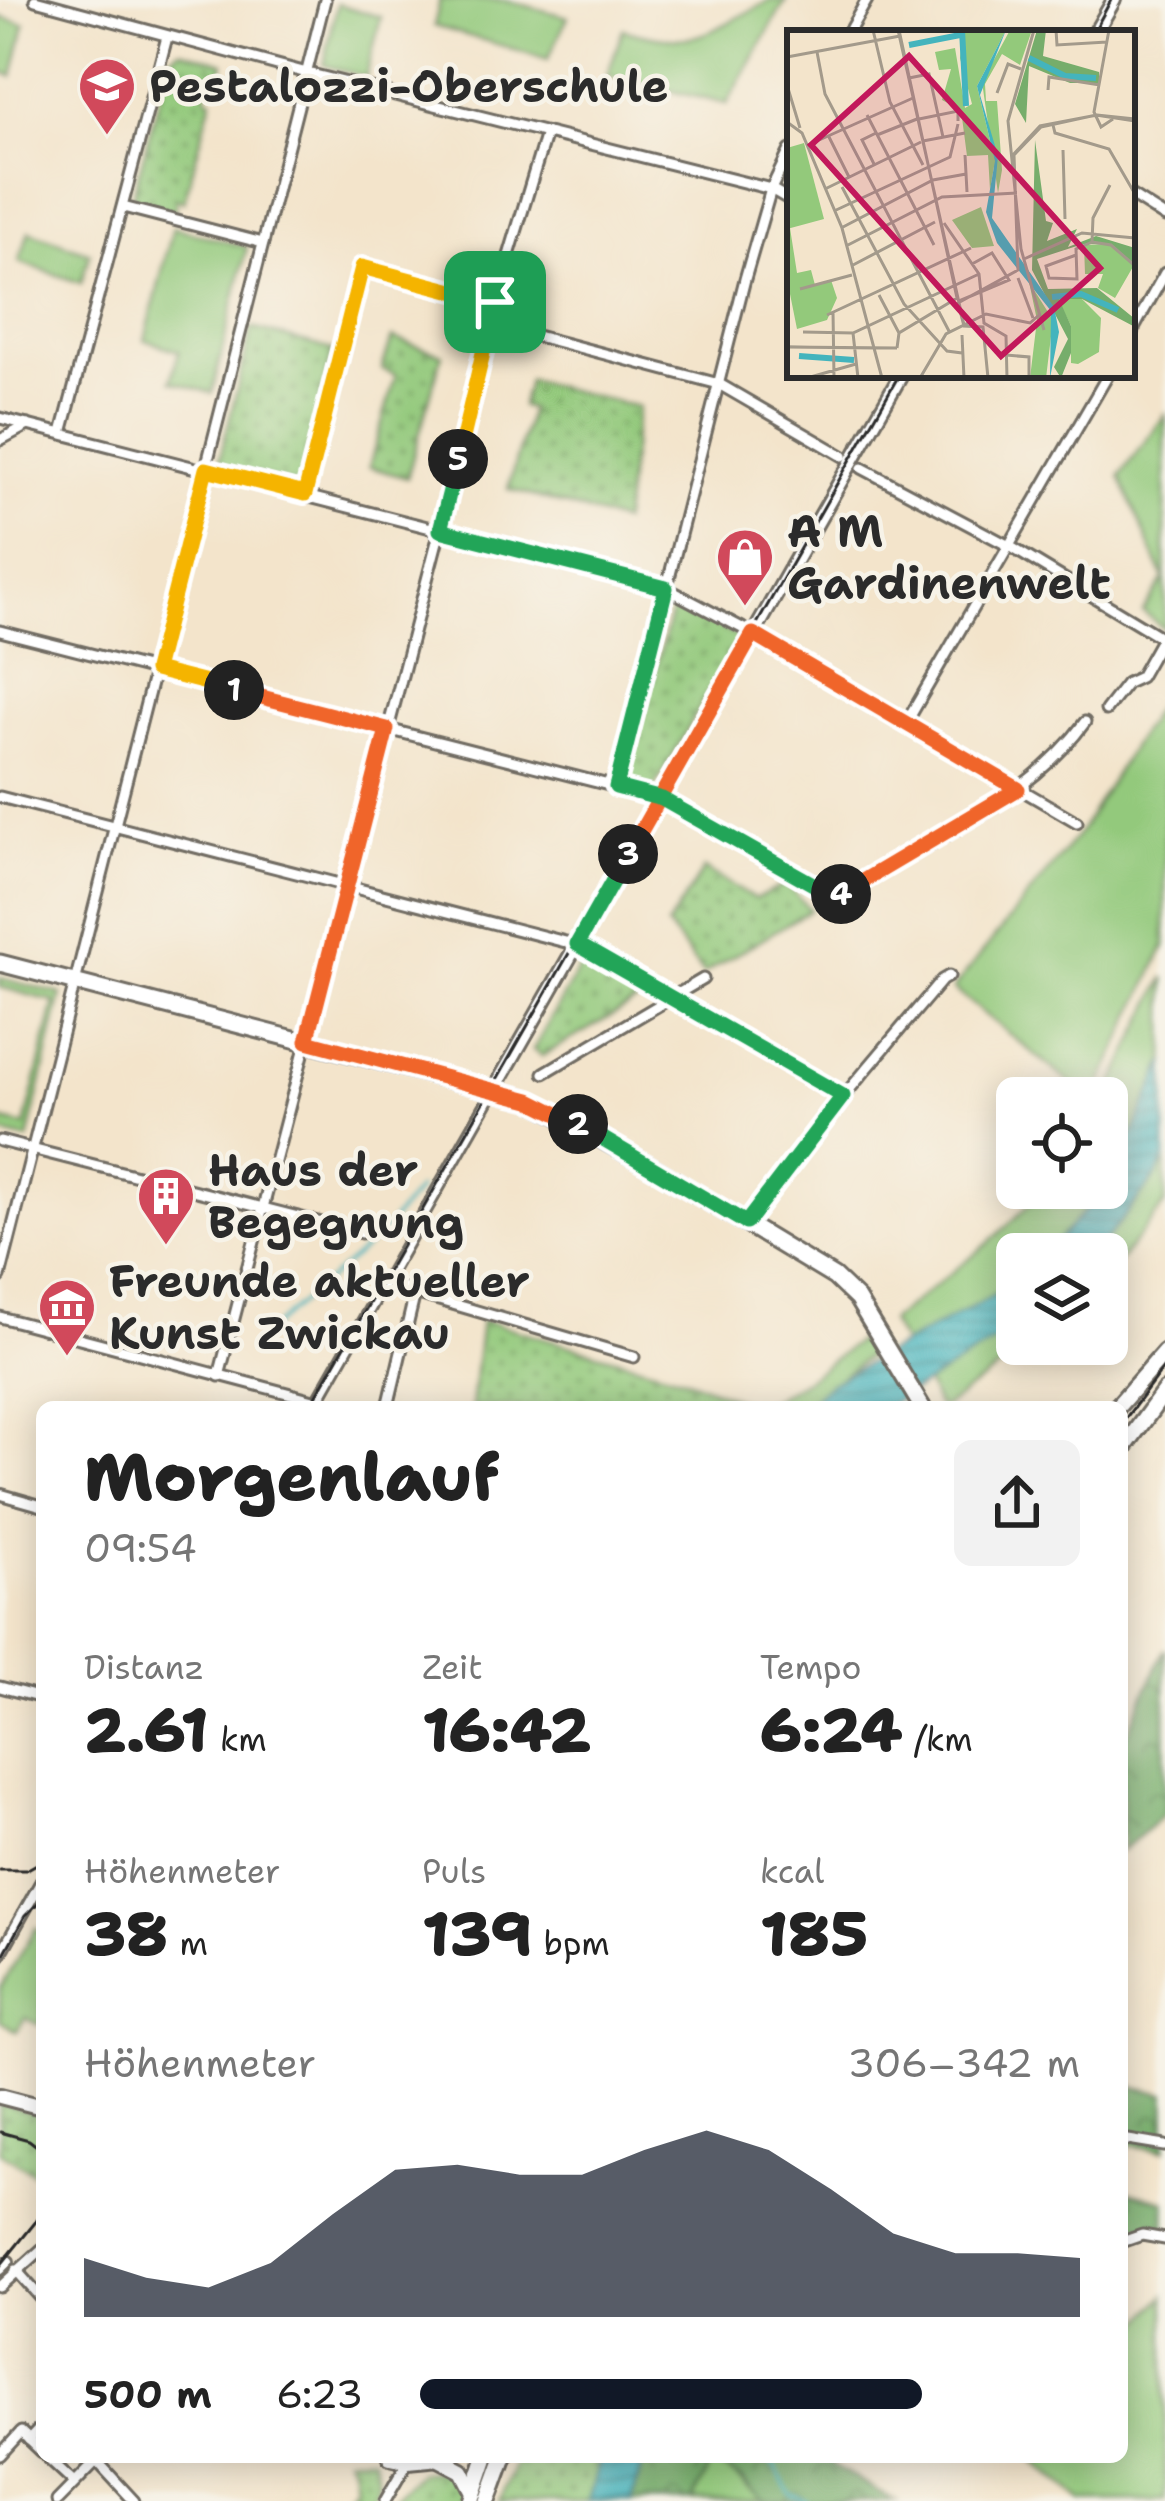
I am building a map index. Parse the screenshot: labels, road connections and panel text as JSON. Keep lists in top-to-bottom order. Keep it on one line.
{"places":{"school or university":["Pestalozzi-Oberschule"],"shop":["A M Gardinenwelt"],"building":["Haus der Begegnung"],"museum":["Freunde aktueller Kunst Zwickau"]},"page":{"pins":["5","1","3","4","2"],"heading":["Morgenlauf","09:54"],"stats":[["Distanz","2.61 km"],["Zeit","16:42"],["Tempo","6:24 /km"],["Höhenmeter","38 m"],["Puls","139 bpm"],["kcal","185"]],"chart":["Höhenmeter","306–342 m"],"list":[{"name":"500 m","note":"6:23"}]}}
